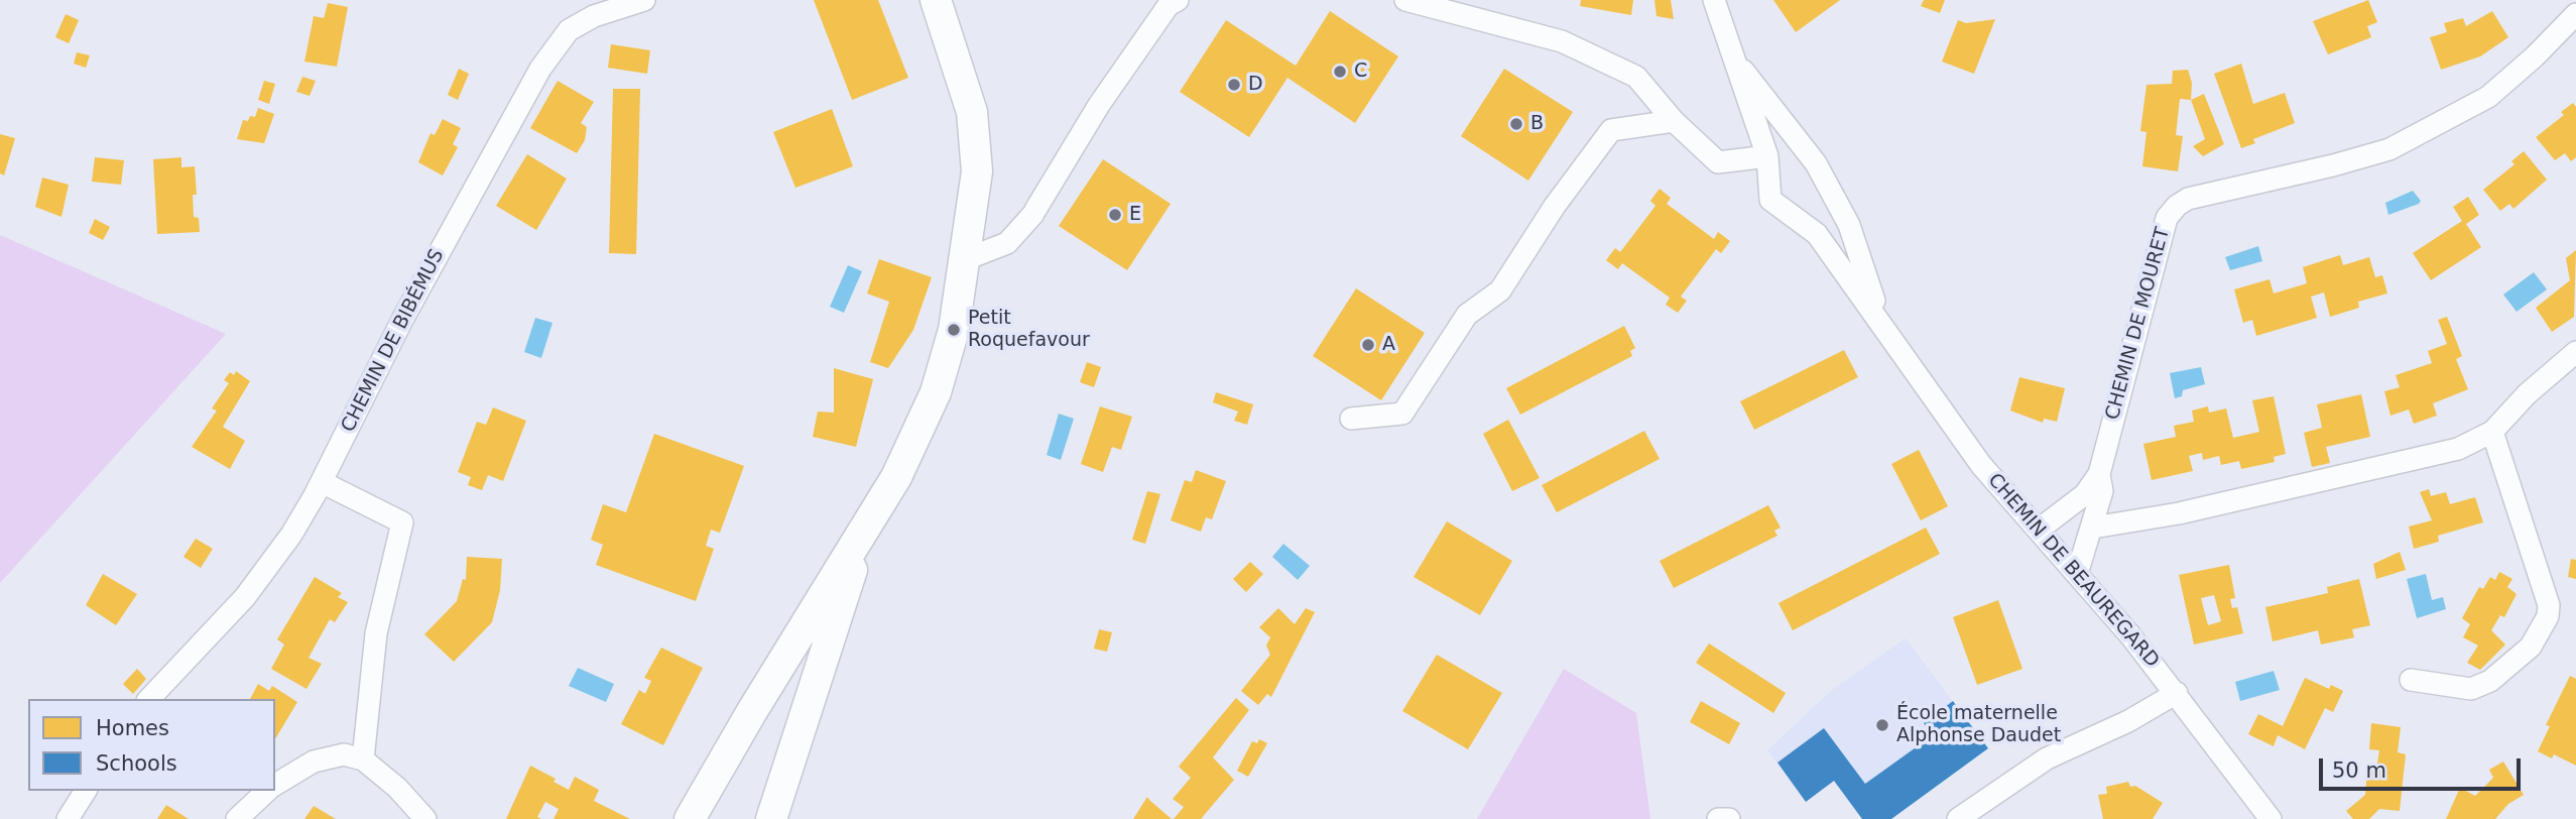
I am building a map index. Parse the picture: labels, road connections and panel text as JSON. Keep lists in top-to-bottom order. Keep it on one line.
{"streets":{"street":["CHEMIN DE MOURET","CHEMIN DE BIBÉMUS","CHEMIN DE BEAUREGARD"]},"places":["C","D","B","E","Petit Roquefavour","A","École maternelle Alphonse Daudet"],"legend":["Homes","Schools"],"scale_bar":"50 m"}
